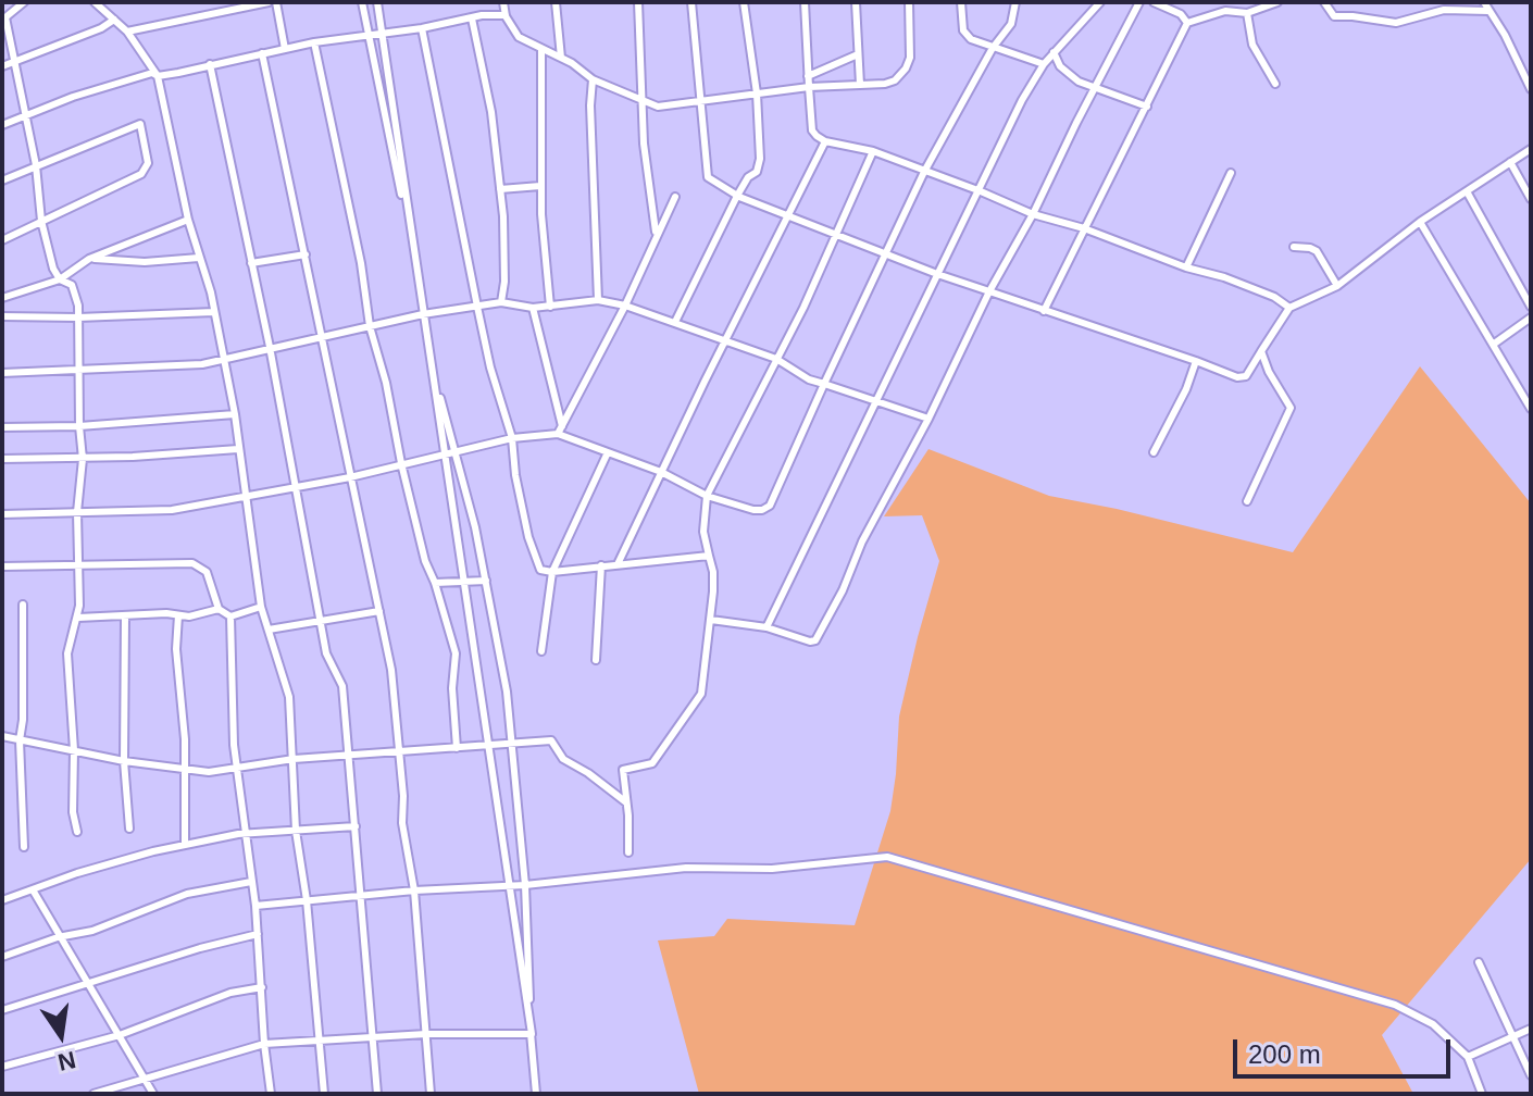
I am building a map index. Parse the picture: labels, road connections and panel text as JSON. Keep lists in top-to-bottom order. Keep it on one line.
{"scale_bar":"200 m","north":"bottom"}
